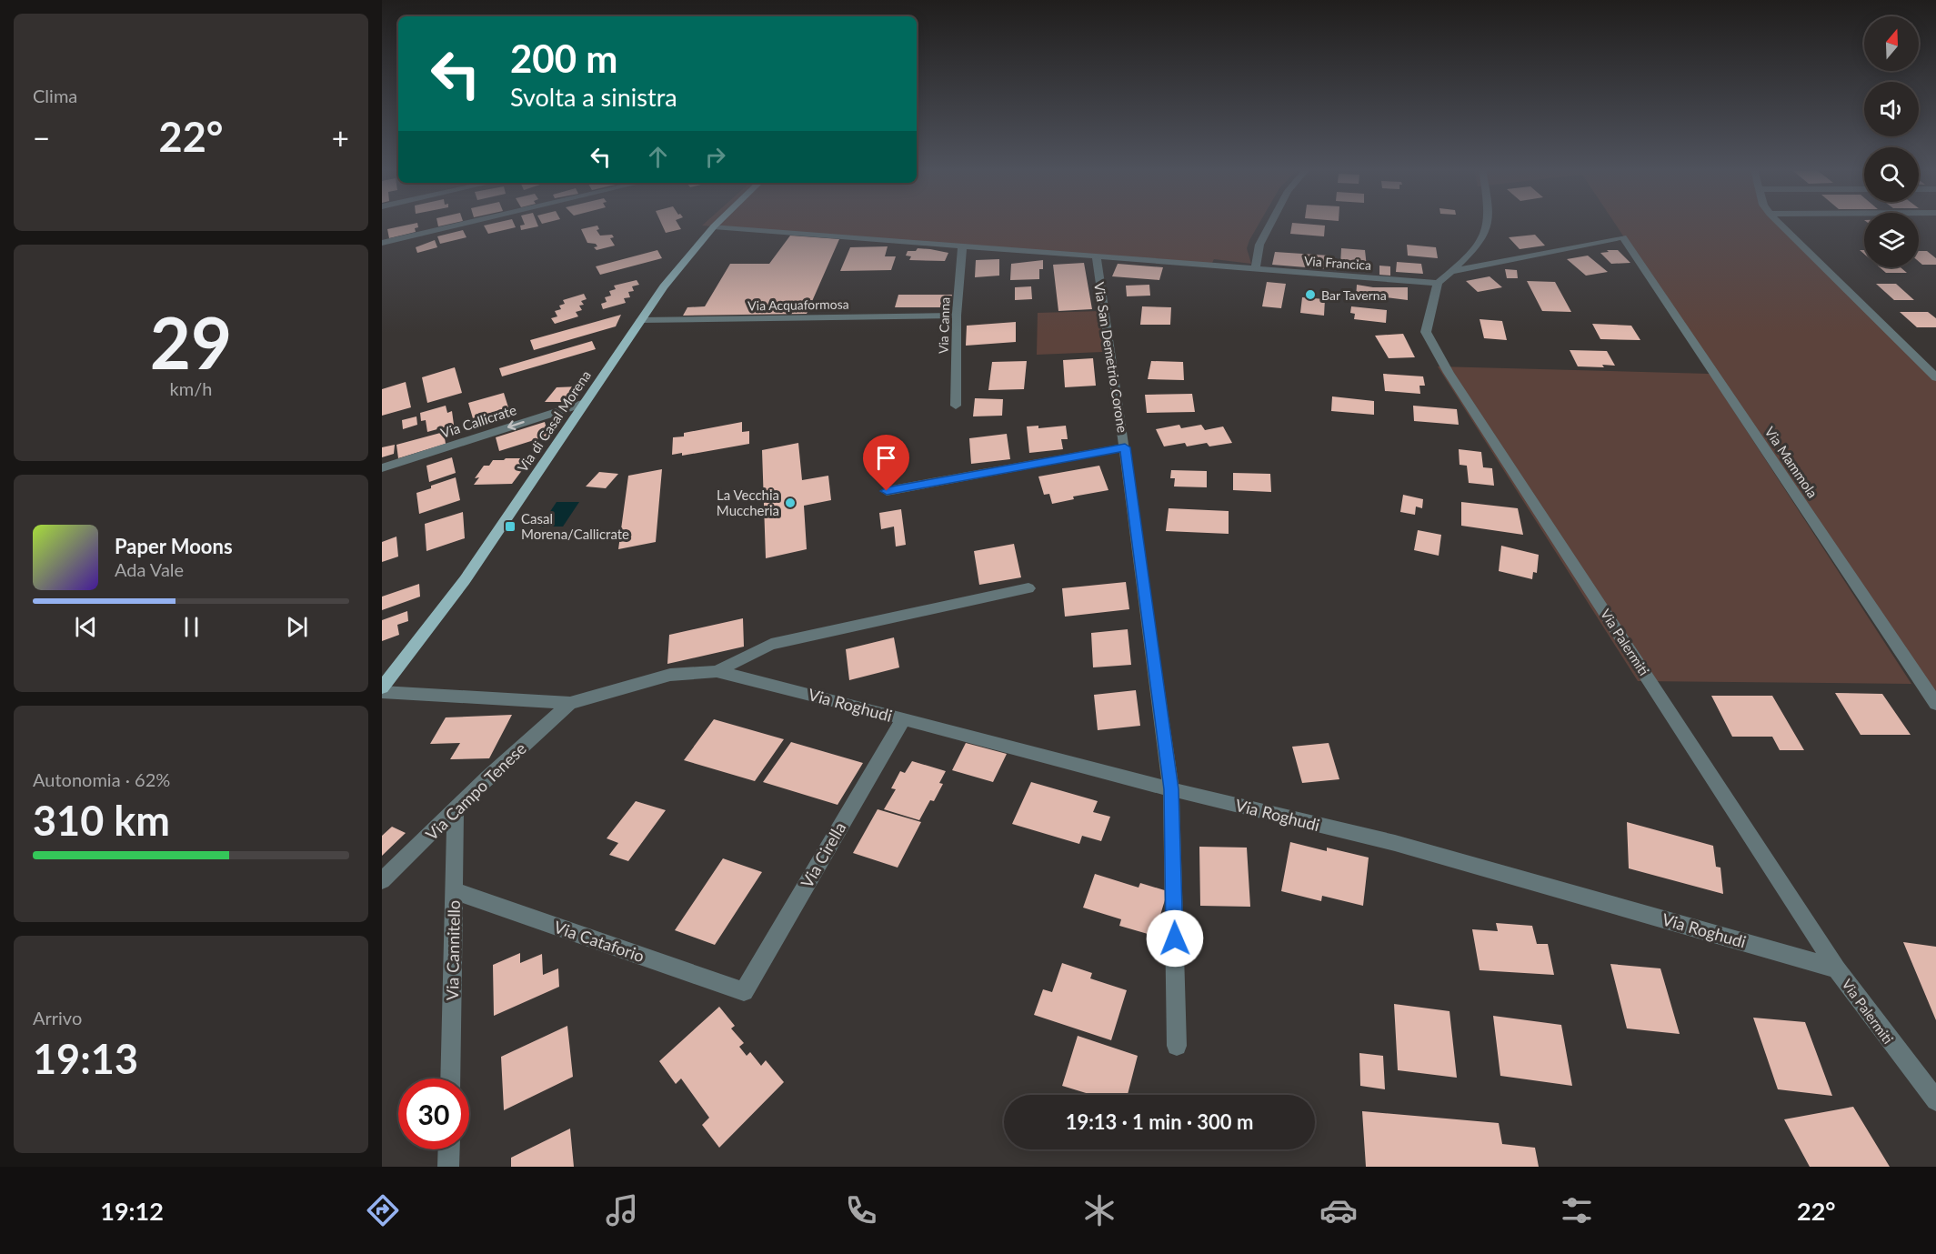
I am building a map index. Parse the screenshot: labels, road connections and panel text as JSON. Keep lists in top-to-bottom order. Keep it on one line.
{"streets":{"main road":["Via di Casal Morena"],"street":["Via Francica","Via Acquaformosa","Via Canna","Via San Demetrio Corone","Via Callicrate","Via Mammola","Via Palermiti","Via Roghudi","Via Campo Tenese","Via Cirella","Via Cataforio","Via Cannitello"]},"crossings":[["Via Francica","Via Canna"],["Via Francica","Via San Demetrio Corone"],["Via Francica","Via di Casal Morena"],["Via Francica","Via Palermiti"],["Via Acquaformosa","Via Canna"],["Via Acquaformosa","Via di Casal Morena"],["Via San Demetrio Corone","Via Roghudi"],["Via Callicrate","Via di Casal Morena"],["Via Palermiti","Via Roghudi"],["Via Roghudi","Via Campo Tenese"],["Via Roghudi","Via Cirella"],["Via Campo Tenese","Via Cannitello"],["Via Cirella","Via Cataforio"],["Via Cataforio","Via Cannitello"]],"one_way":["Via Callicrate"],"places":{"other":["Bar Taverna","La Vecchia Muccheria"],"transit":["Casal Morena/Callicrate"]},"north":"top","page":{"tile":["Clima",["29","km/h"],["Autonomia · 62%","310 km"],["Arrivo","19:13"]],"turn":["200 m","Svolta a sinistra"],"heat":["−","22°","+"],"song":["Paper Moons","Ada Vale"],"limit":"30","trip":"19:13 · 1 min · 300 m","tabs":["19:12","22°"]}}
